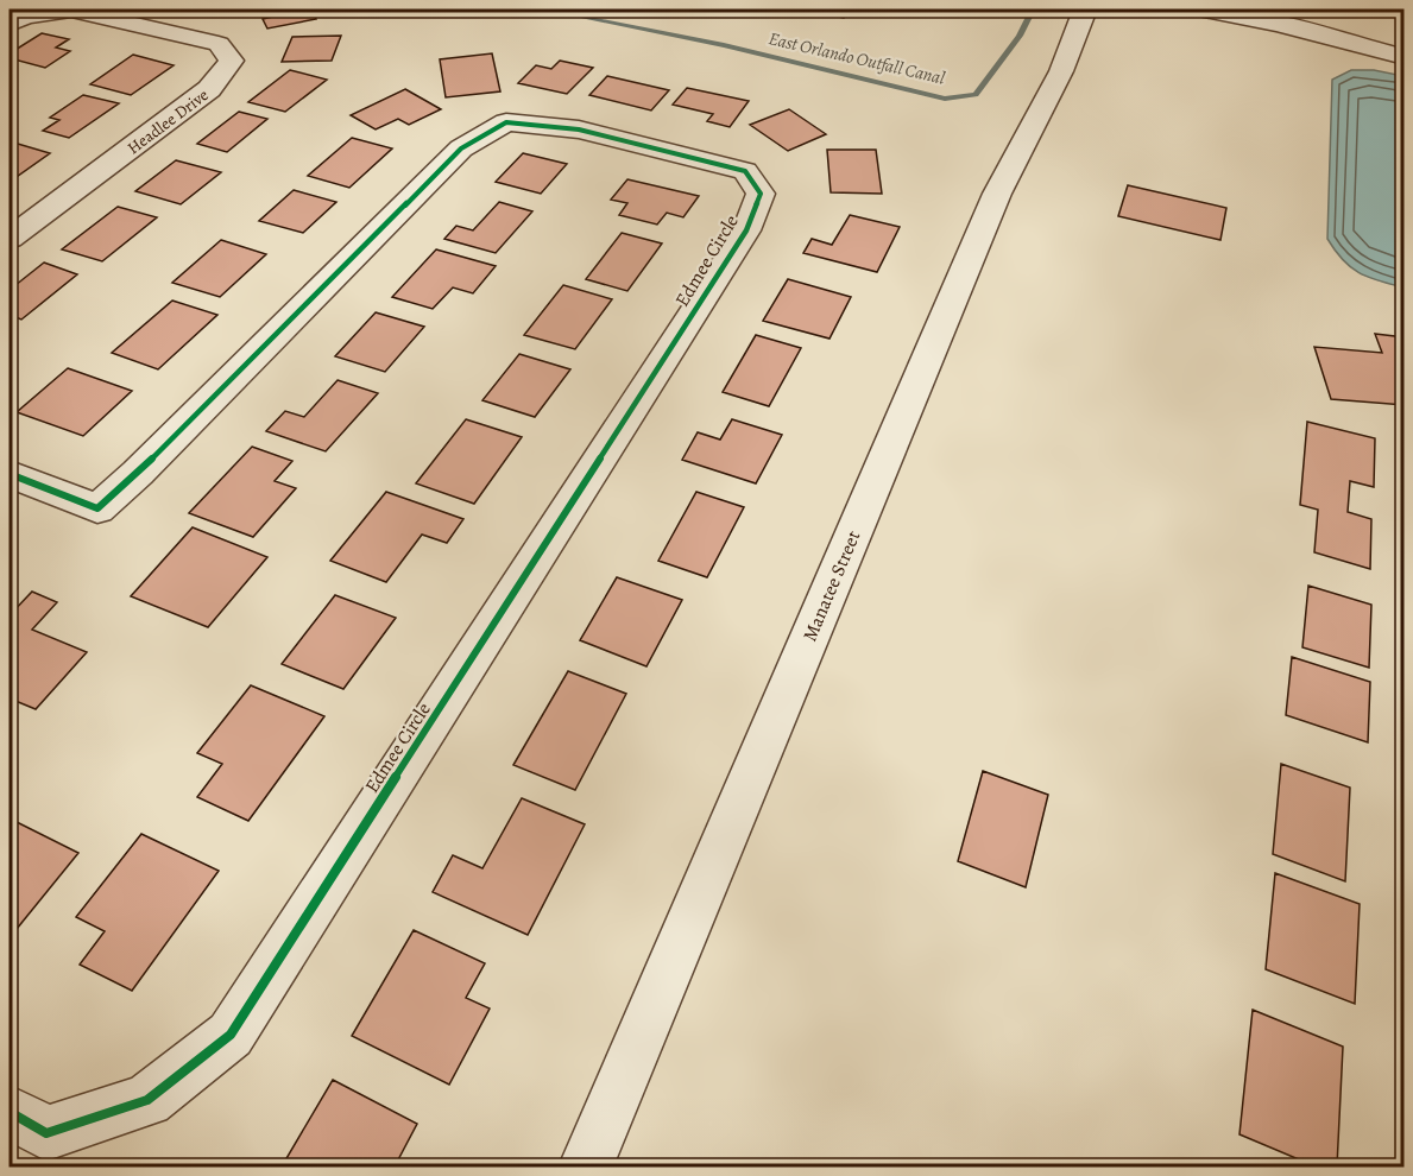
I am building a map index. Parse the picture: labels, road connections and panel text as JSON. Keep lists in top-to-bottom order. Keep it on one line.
{"streets":{"street":["Headlee Drive","Edmee Circle","Manatee Street"]},"water":["East Orlando Outfall Canal"]}
